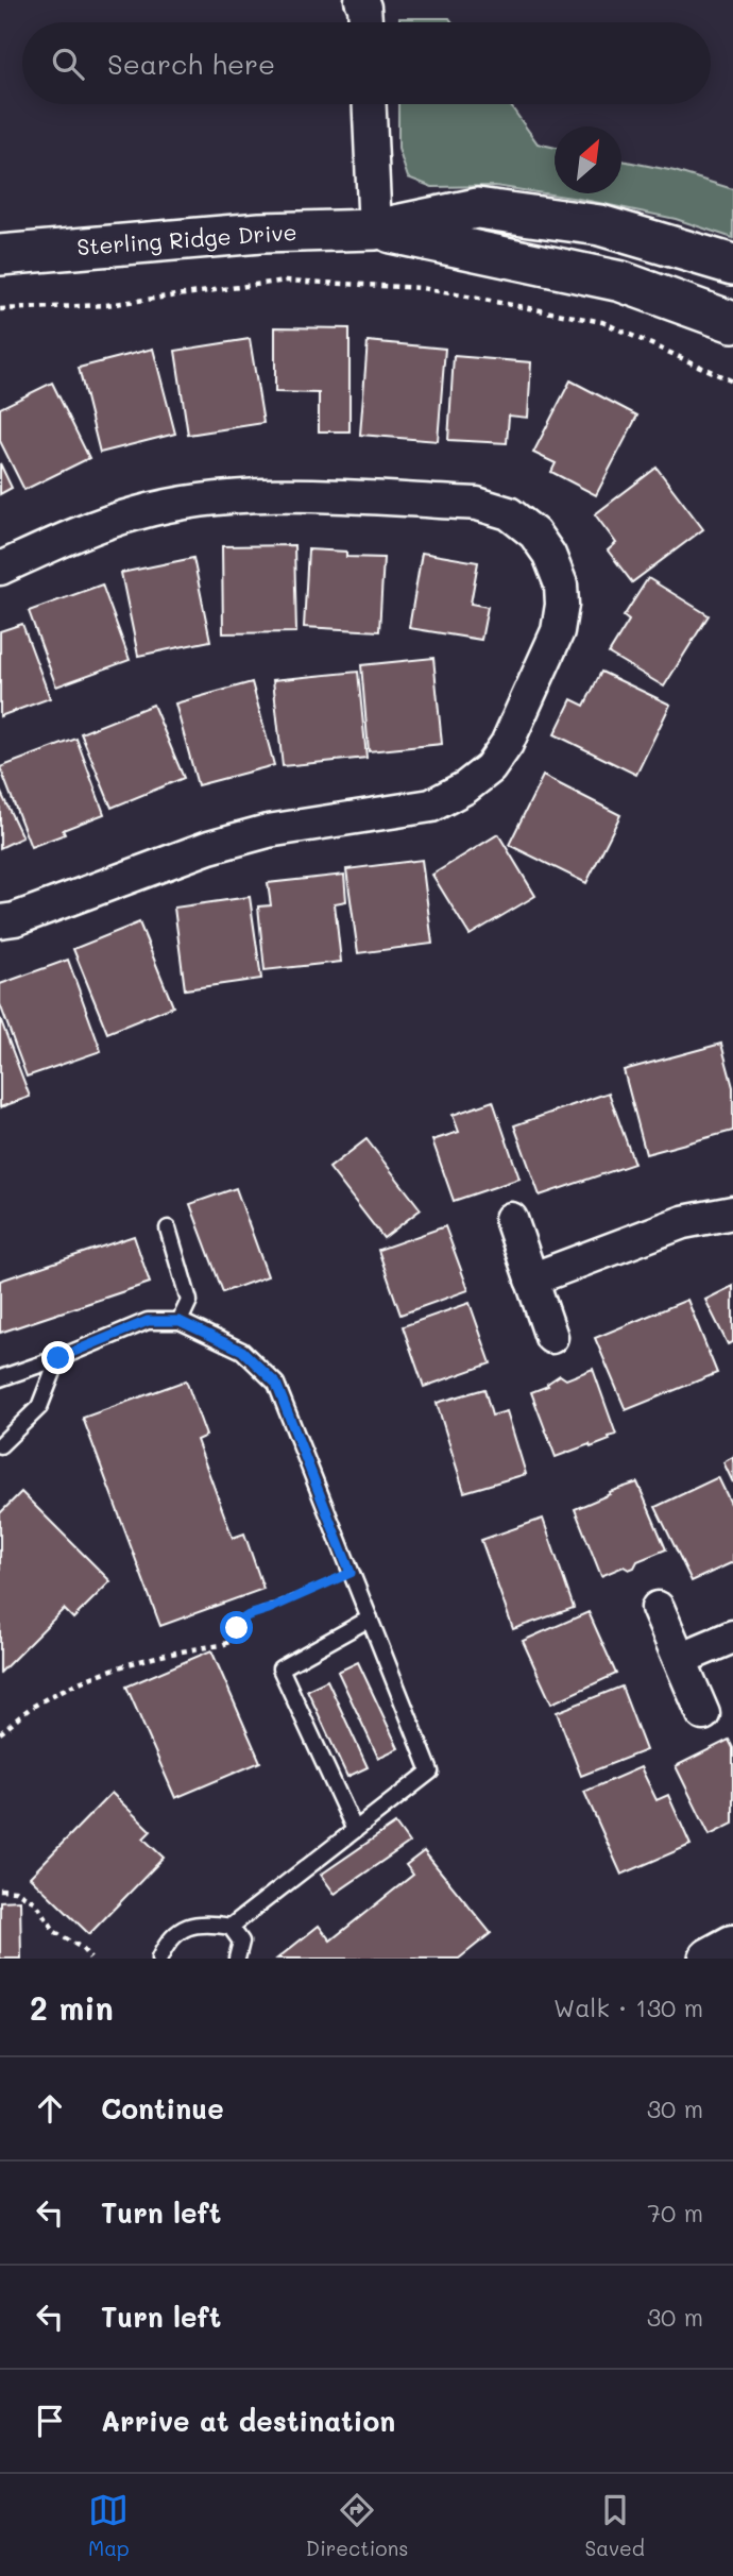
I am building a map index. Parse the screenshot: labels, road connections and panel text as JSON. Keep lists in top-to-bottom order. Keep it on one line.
{"streets":{"street":["Sterling Ridge Drive"]},"north":"top right","page":{"search":"Search here","heading":["2 min","Walk · 130 m"],"list":[["Continue","30 m"],["Turn left","70 m"],["Turn left","30 m"],"Arrive at destination"],"nav":["Map","Directions","Saved"]}}
